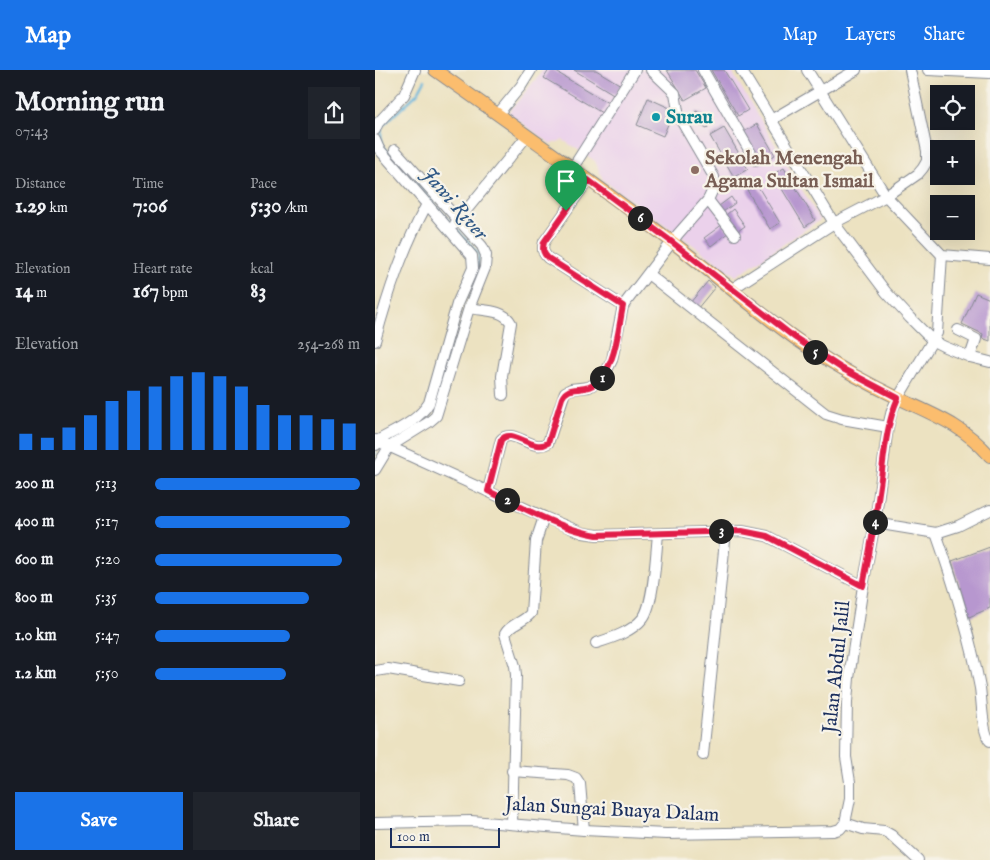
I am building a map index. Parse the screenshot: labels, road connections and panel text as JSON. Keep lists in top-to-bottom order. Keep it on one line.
{"streets":{"street":["Jalan Abdul Jalil","Jalan Sungai Buaya Dalam"]},"crossings":[["Jalan Abdul Jalil","Jalan Sungai Buaya Dalam"]],"water":["Jawi River"],"places":["Surau","Sekolah Menengah Agama Sultan Ismail"],"scale_bar":"100 m","page":{"header":"Map","nav":["Map","Layers","Share"],"heading":["Morning run","07:43"],"map_buttons":["+","−"],"stats":[["Distance","1.29 km"],["Time","7:06"],["Pace","5:30 /km"],["Elevation","14 m"],["Heart rate","167 bpm"],["kcal","83"]],"pins":["6","5","1","2","4","3"],"chart":["Elevation","254–268 m"],"list":[{"name":"200 m","note":"5:13"},{"name":"400 m","note":"5:17"},{"name":"600 m","note":"5:20"},{"name":"800 m","note":"5:35"},{"name":"1.0 km","note":"5:47"},{"name":"1.2 km","note":"5:50"}],"buttons":["Save","Share"],"scale":"100 m"}}
